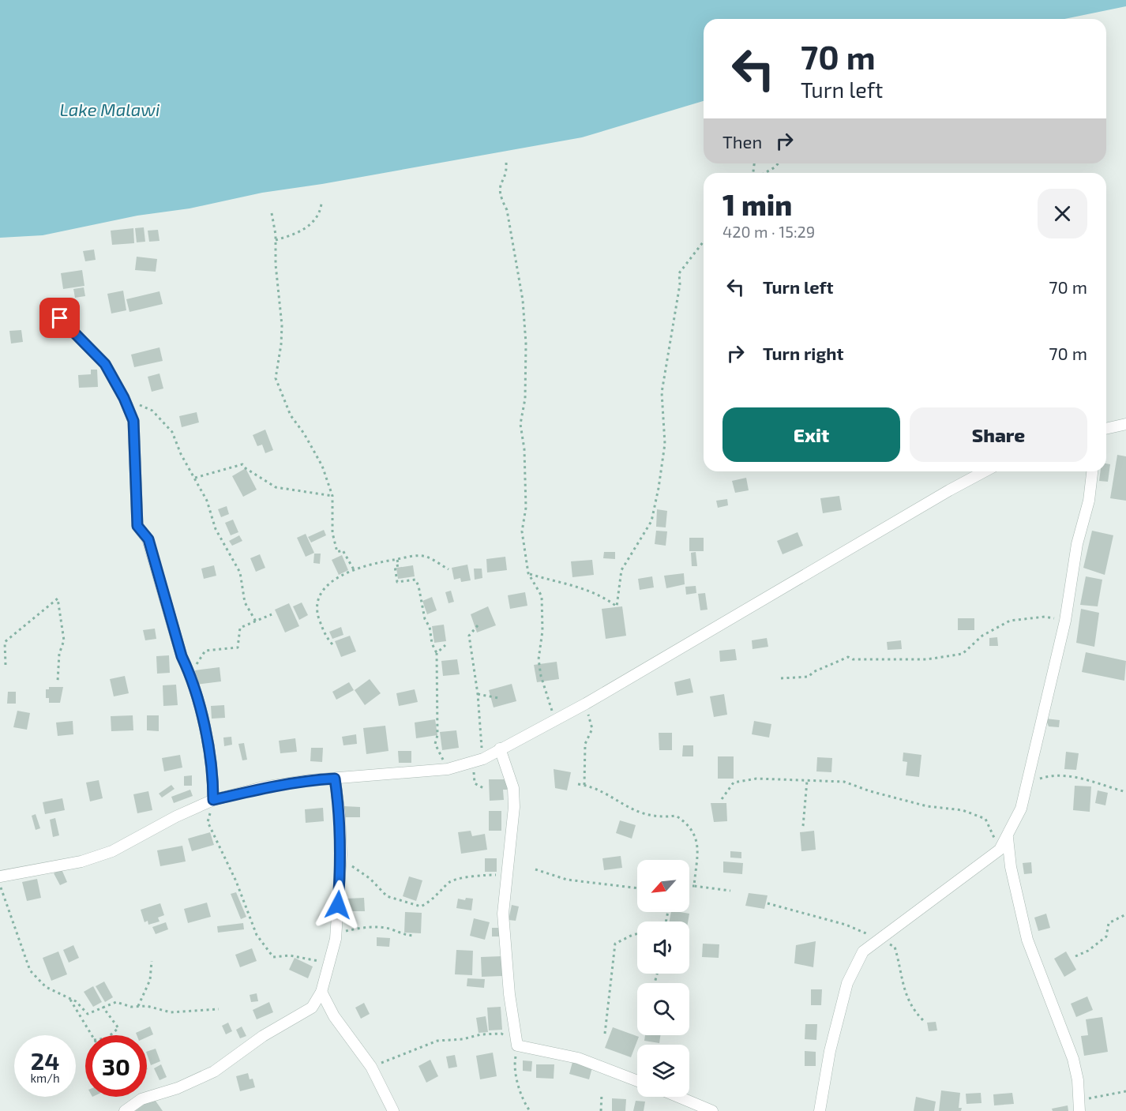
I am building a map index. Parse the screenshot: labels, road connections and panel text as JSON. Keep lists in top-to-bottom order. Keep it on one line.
{"water":["Lake Malawi"],"north":"bottom left","page":{"turn":["70 m","Turn left"],"then":"Then","heading":["1 min","420 m · 15:29"],"list":[{"name":"Turn left","value":"70 m"},{"name":"Turn right","value":"70 m"}],"buttons":["Exit","Share"],"speed":"24 km/h","limit":"30"}}
